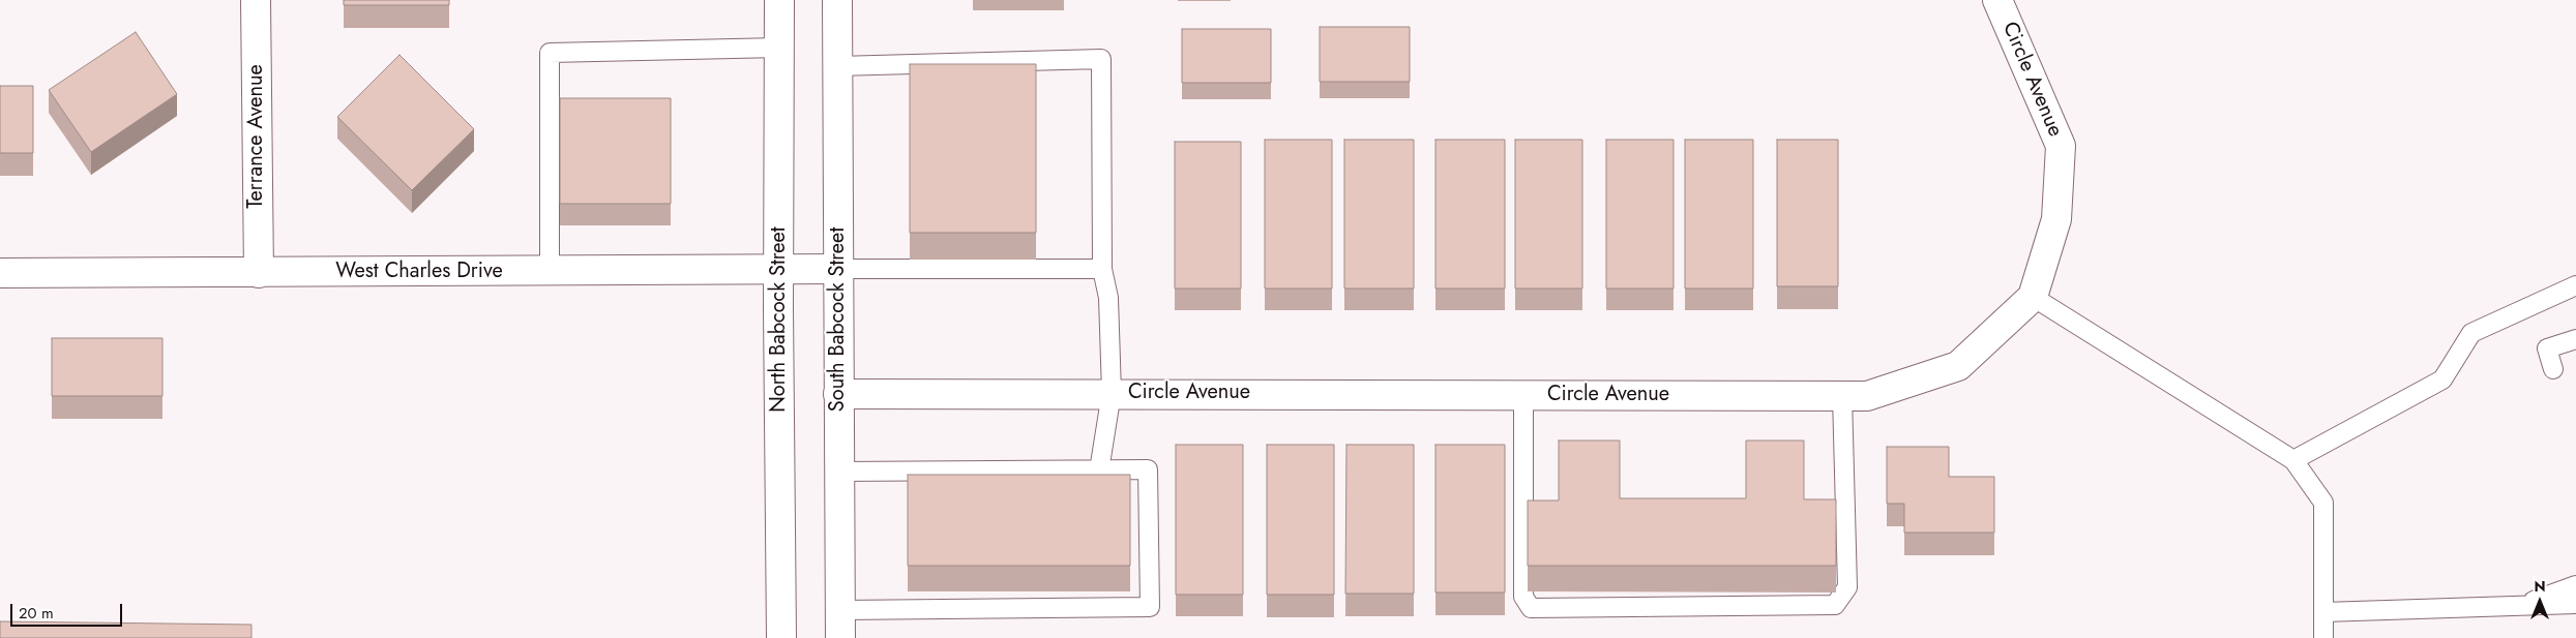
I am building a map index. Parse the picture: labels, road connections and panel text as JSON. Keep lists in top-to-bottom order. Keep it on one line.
{"streets":{"street":["Circle Avenue","Terrance Avenue","West Charles Drive","North Babcock Street","South Babcock Street"]},"crossings":[["Circle Avenue","South Babcock Street"],["Terrance Avenue","West Charles Drive"],["West Charles Drive","North Babcock Street"],["West Charles Drive","South Babcock Street"]],"scale_bar":"20 m","north":"top"}
